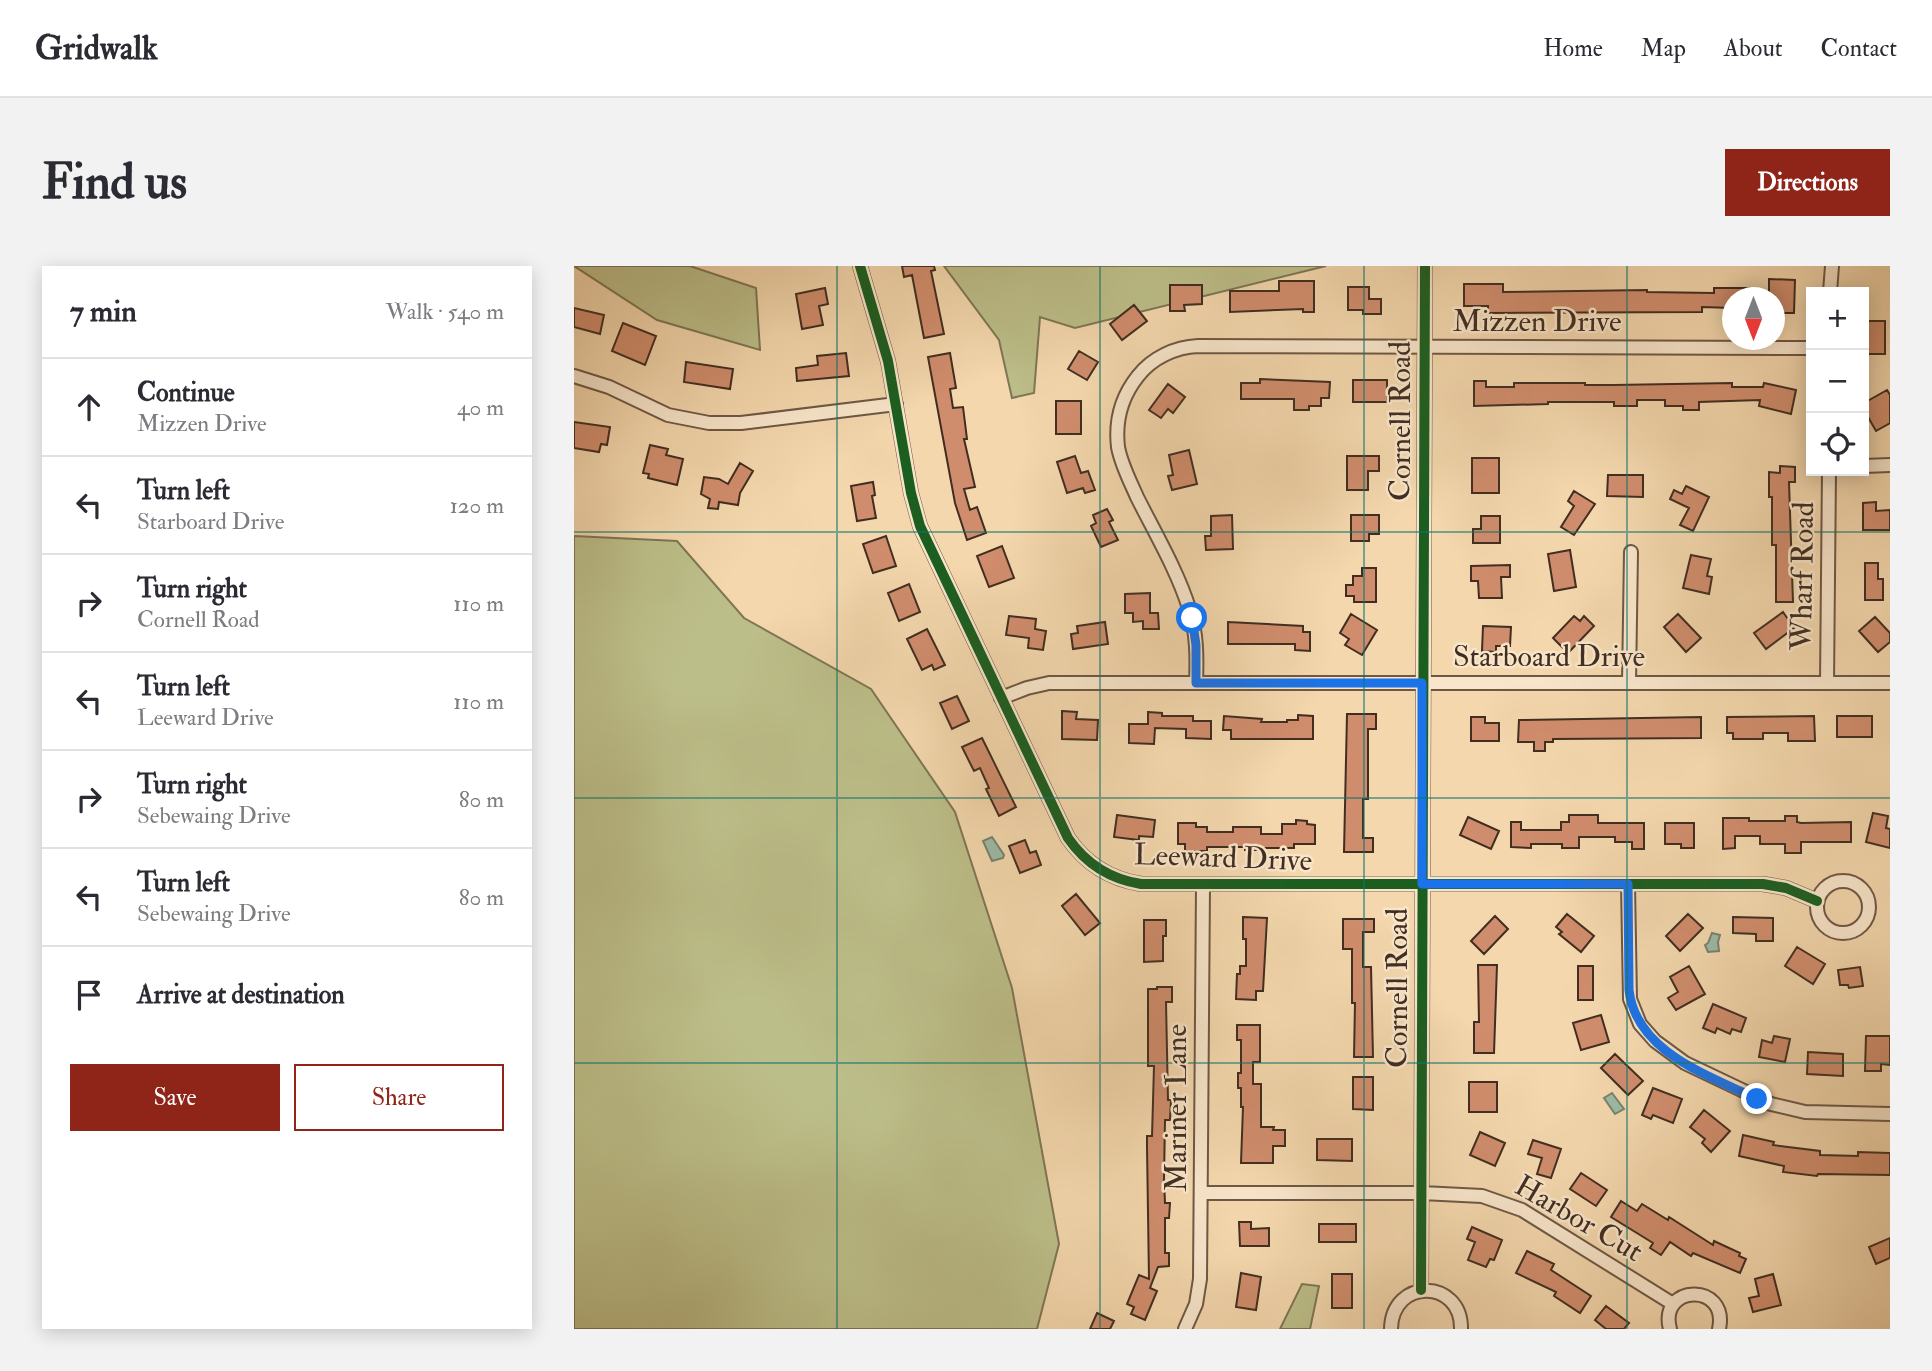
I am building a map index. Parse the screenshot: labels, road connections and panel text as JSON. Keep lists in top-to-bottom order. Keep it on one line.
{"streets":{"street":["Mizzen Drive","Cornell Road","Wharf Road","Starboard Drive","Leeward Drive","Mariner Lane","Harbor Cut"]},"crossings":[["Mizzen Drive","Cornell Road"],["Mizzen Drive","Starboard Drive"],["Cornell Road","Starboard Drive"],["Cornell Road","Leeward Drive"],["Cornell Road","Harbor Cut"],["Wharf Road","Starboard Drive"],["Starboard Drive","Leeward Drive"],["Leeward Drive","Mariner Lane"],["Mariner Lane","Harbor Cut"]],"north":"bottom","page":{"header":"Gridwalk","nav":["Home","Map","About","Contact"],"buttons":["Directions",["Save","Share"]],"title":"Find us","heading":["7 min","Walk · 540 m"],"map_buttons":["+","−"],"list":[["Continue","Mizzen Drive","40 m"],["Turn left","Starboard Drive","120 m"],["Turn right","Cornell Road","110 m"],["Turn left","Leeward Drive","110 m"],["Turn right","Sebewaing Drive","80 m"],["Turn left","Sebewaing Drive","80 m"],"Arrive at destination"]}}
